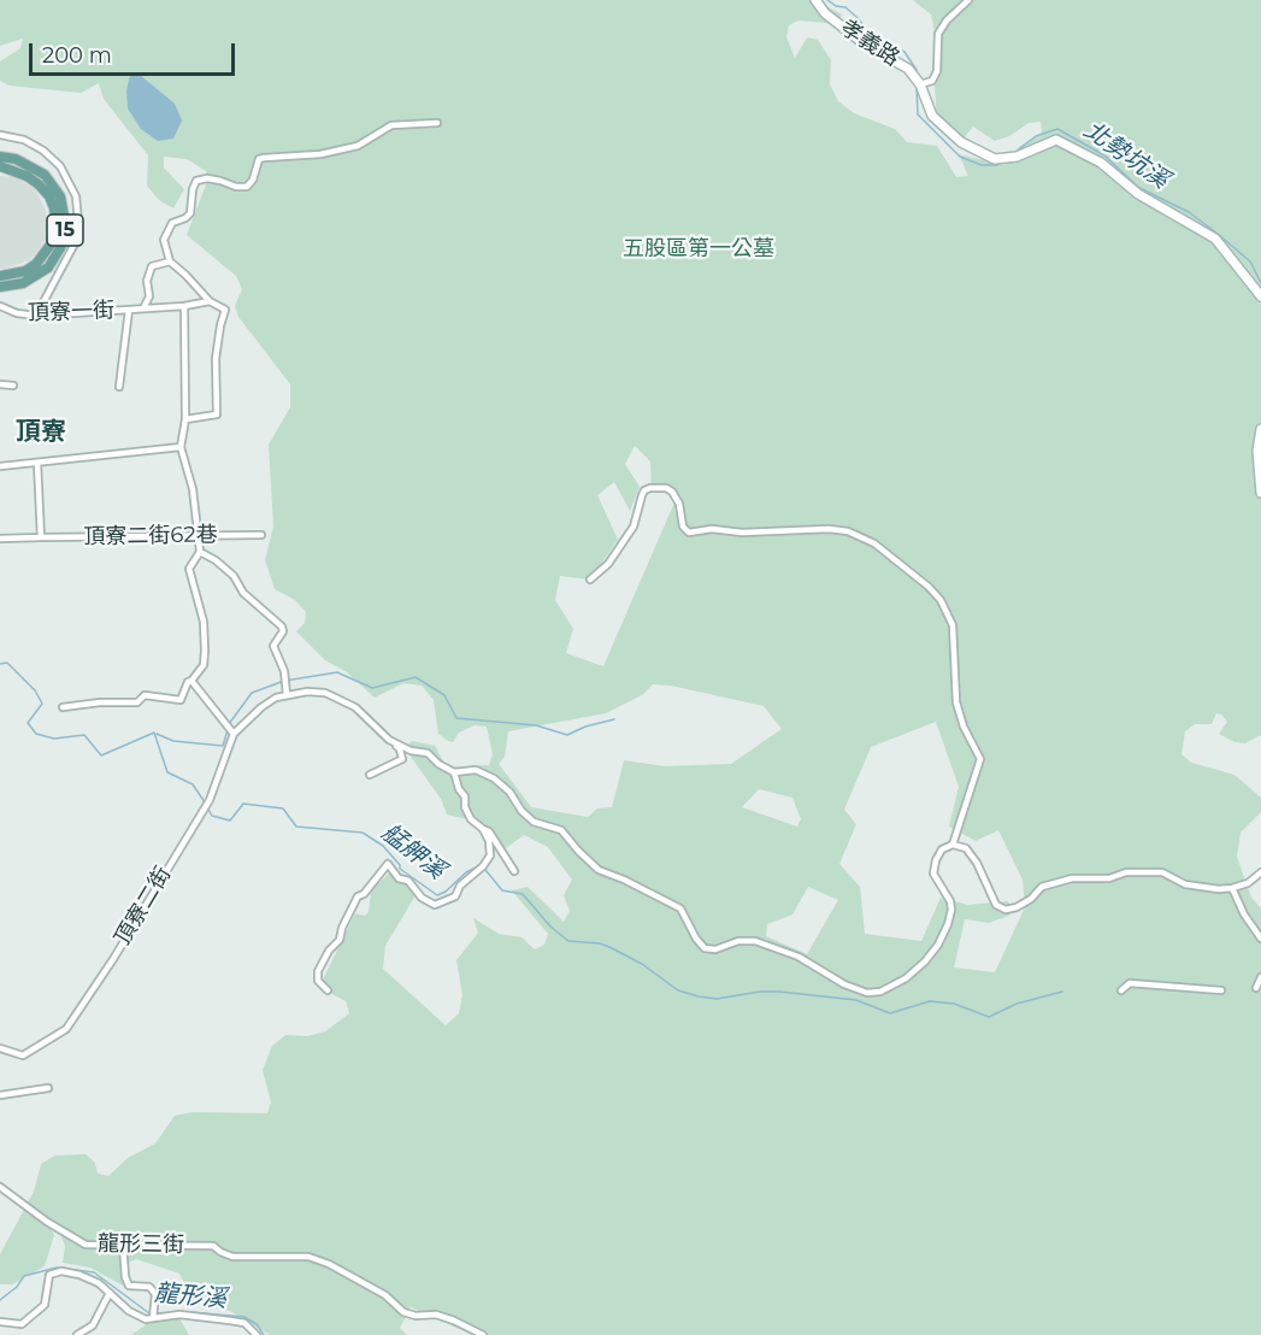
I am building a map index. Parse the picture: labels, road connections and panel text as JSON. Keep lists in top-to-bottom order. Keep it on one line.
{"streets":{"main road":["15"],"street":["孝義路","頂寮一街","頂寮二街62巷","頂寮二街","龍形三街"]},"districts":["頂寮"],"water":["北勢坑溪","艋舺溪","龍形溪"],"parks":["五股區第一公墓"],"scale_bar":"200 m"}
